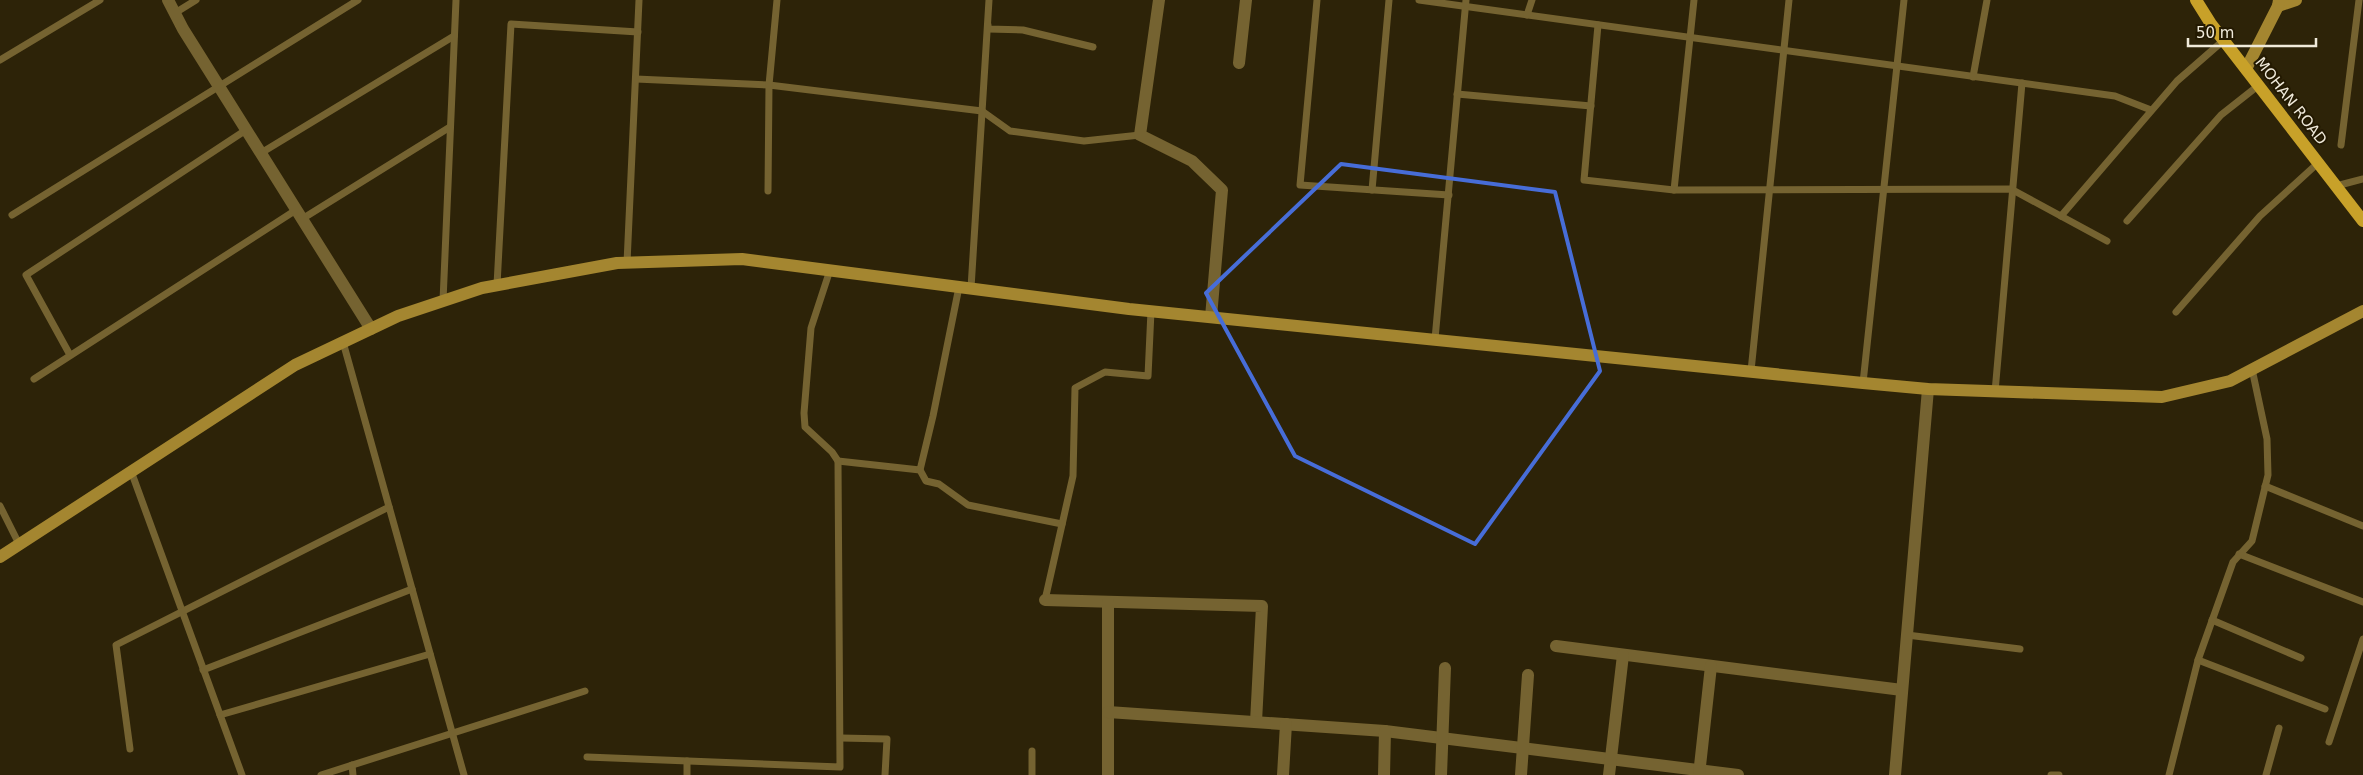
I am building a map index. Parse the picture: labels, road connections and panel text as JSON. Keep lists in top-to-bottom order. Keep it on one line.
{"streets":{"main road":["MOHAN ROAD"]},"scale_bar":"50 m"}
